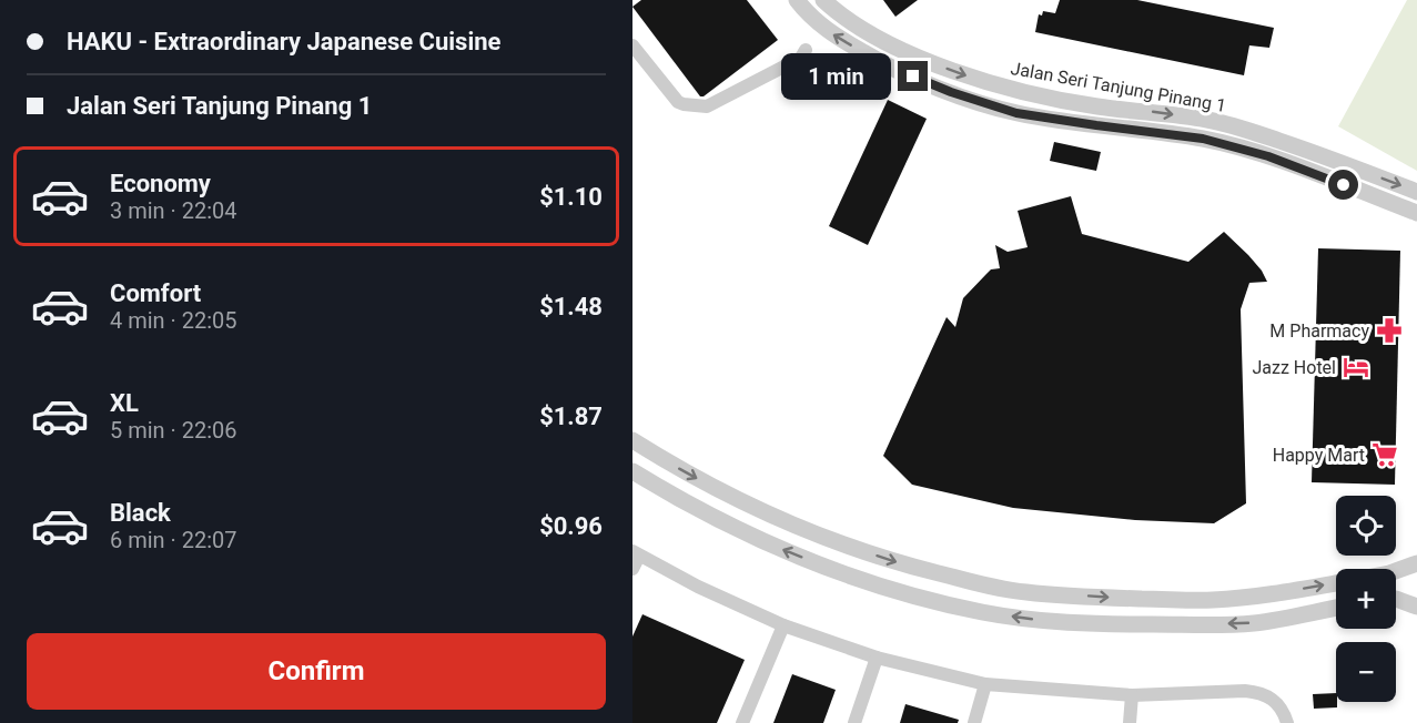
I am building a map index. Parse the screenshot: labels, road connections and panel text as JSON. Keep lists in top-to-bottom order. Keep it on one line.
{"streets":{"street":["Jalan Seri Tanjung Pinang 1"]},"places":{"pharmacy":["M Pharmacy"],"hotel":["Jazz Hotel"],"supermarket":["Happy Mart"]},"page":{"banner":["HAKU - Extraordinary Japanese Cuisine","Jalan Seri Tanjung Pinang 1"],"bubble":"1 min","list":[{"name":"Economy","note":"3 min · 22:04","value":"$1.10"},{"name":"Comfort","note":"4 min · 22:05","value":"$1.48"},{"name":"XL","note":"5 min · 22:06","value":"$1.87"},{"name":"Black","note":"6 min · 22:07","value":"$0.96"}],"map_buttons":["+","−"],"buttons":"Confirm"}}
